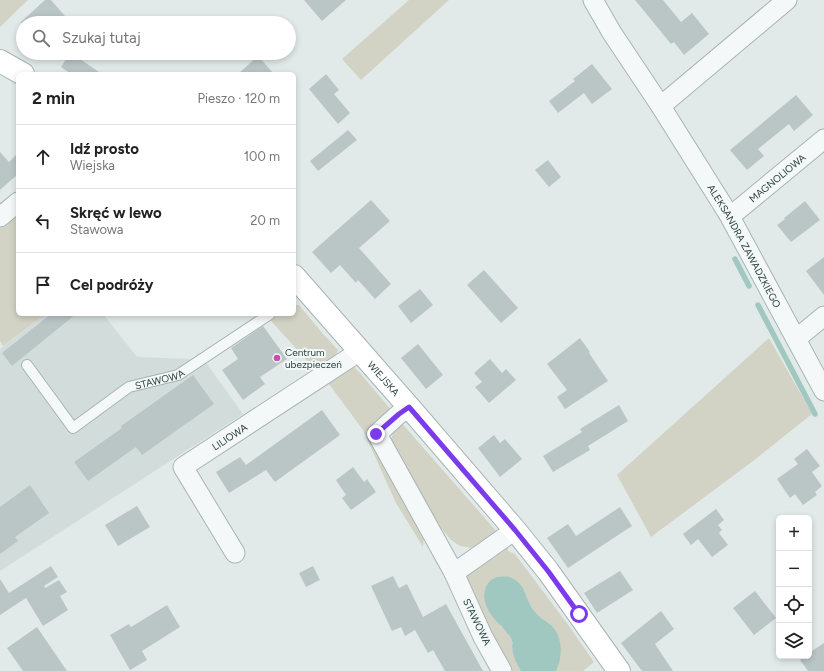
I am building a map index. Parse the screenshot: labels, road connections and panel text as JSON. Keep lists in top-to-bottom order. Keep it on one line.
{"streets":{"street":["MAGNOLIOWA","ALEKSANDRA ZAWADZKIEGO","STAWOWA","WIEJSKA","LILIOWA"]},"crossings":[["MAGNOLIOWA","ALEKSANDRA ZAWADZKIEGO"],["STAWOWA","WIEJSKA"],["WIEJSKA","LILIOWA"]],"places":["Centrum ubezpieczeń"],"page":{"search":"Szukaj tutaj","heading":["2 min","Pieszo · 120 m"],"list":[["Idź prosto","Wiejska","100 m"],["Skręć w lewo","Stawowa","20 m"],"Cel podróży"],"map_buttons":["+","−"]}}
